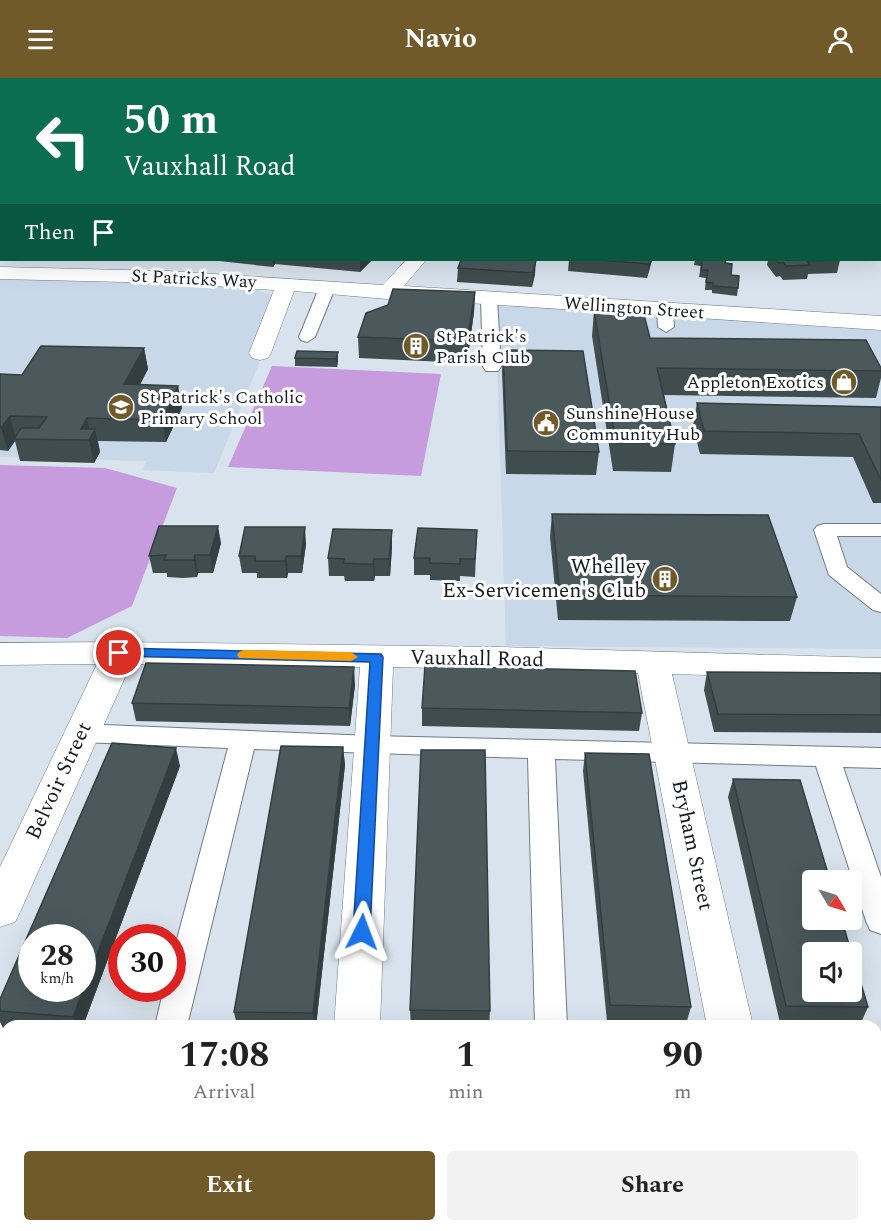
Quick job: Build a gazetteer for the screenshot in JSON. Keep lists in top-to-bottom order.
{
  "streets": {
    "street": [
      "St Patricks Way",
      "Wellington Street",
      "Vauxhall Road",
      "Belvoir Street",
      "Bryham Street"
    ]
  },
  "crossings": [
    ["St Patricks Way", "Wellington Street"],
    ["Vauxhall Road", "Belvoir Street"],
    ["Vauxhall Road", "Bryham Street"]
  ],
  "places": {
    "building": ["St Patrick's Parish Club", "Whelley Ex-Servicemen's Club"],
    "shop": ["Appleton Exotics"],
    "school or university": ["St Patrick's Catholic Primary School"],
    "public building": ["Sunshine House Community Hub"]
  },
  "north": "bottom right",
  "page": {
    "header": "Navio",
    "turn": ["50 m", "Vauxhall Road"],
    "then": "Then",
    "speed": "28 km/h",
    "limit": "30",
    "eta": [
      "17:08",
      "Arrival",
      "1",
      "min",
      "90",
      "m"
    ],
    "buttons": ["Exit", "Share"]
  }
}
